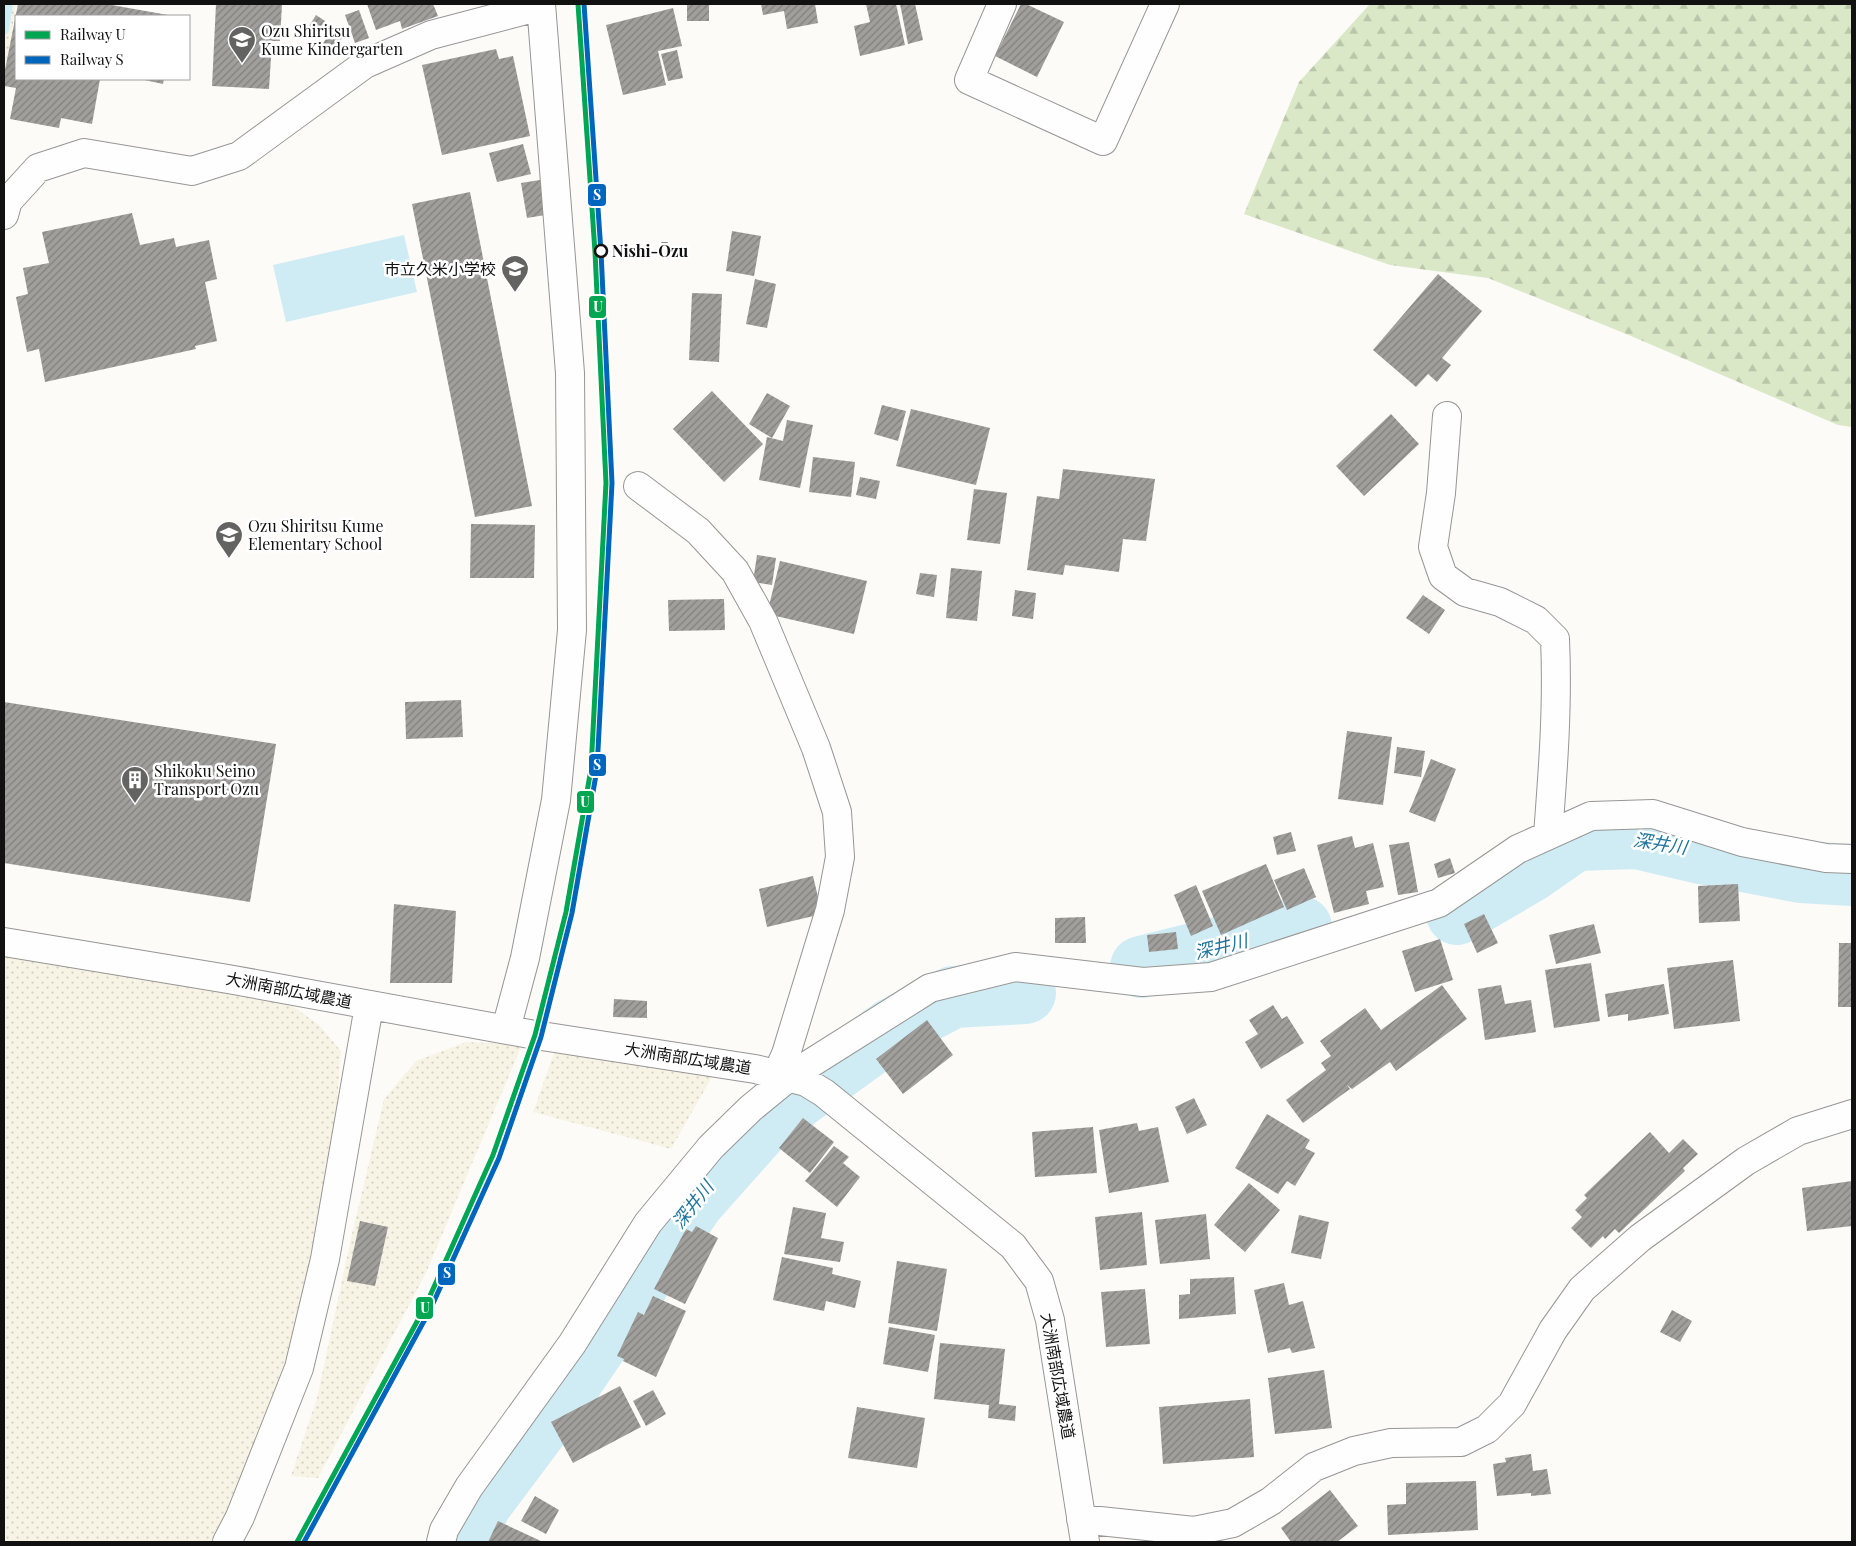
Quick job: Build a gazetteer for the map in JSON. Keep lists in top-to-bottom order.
{
  "streets": {
    "street": ["大洲南部広域農道"]
  },
  "water": ["深井川"],
  "places": {
    "school or university": ["Ozu Shiritsu Kume Kindergarten", "市立久米小学校", "Ozu Shiritsu Kume Elementary School"],
    "other": ["Nishi-Ōzu"],
    "building": ["Shikoku Seino Transport Ozu"]
  },
  "lines": ["rail line U", "rail line S"],
  "legend": ["Railway U", "Railway S"]
}
